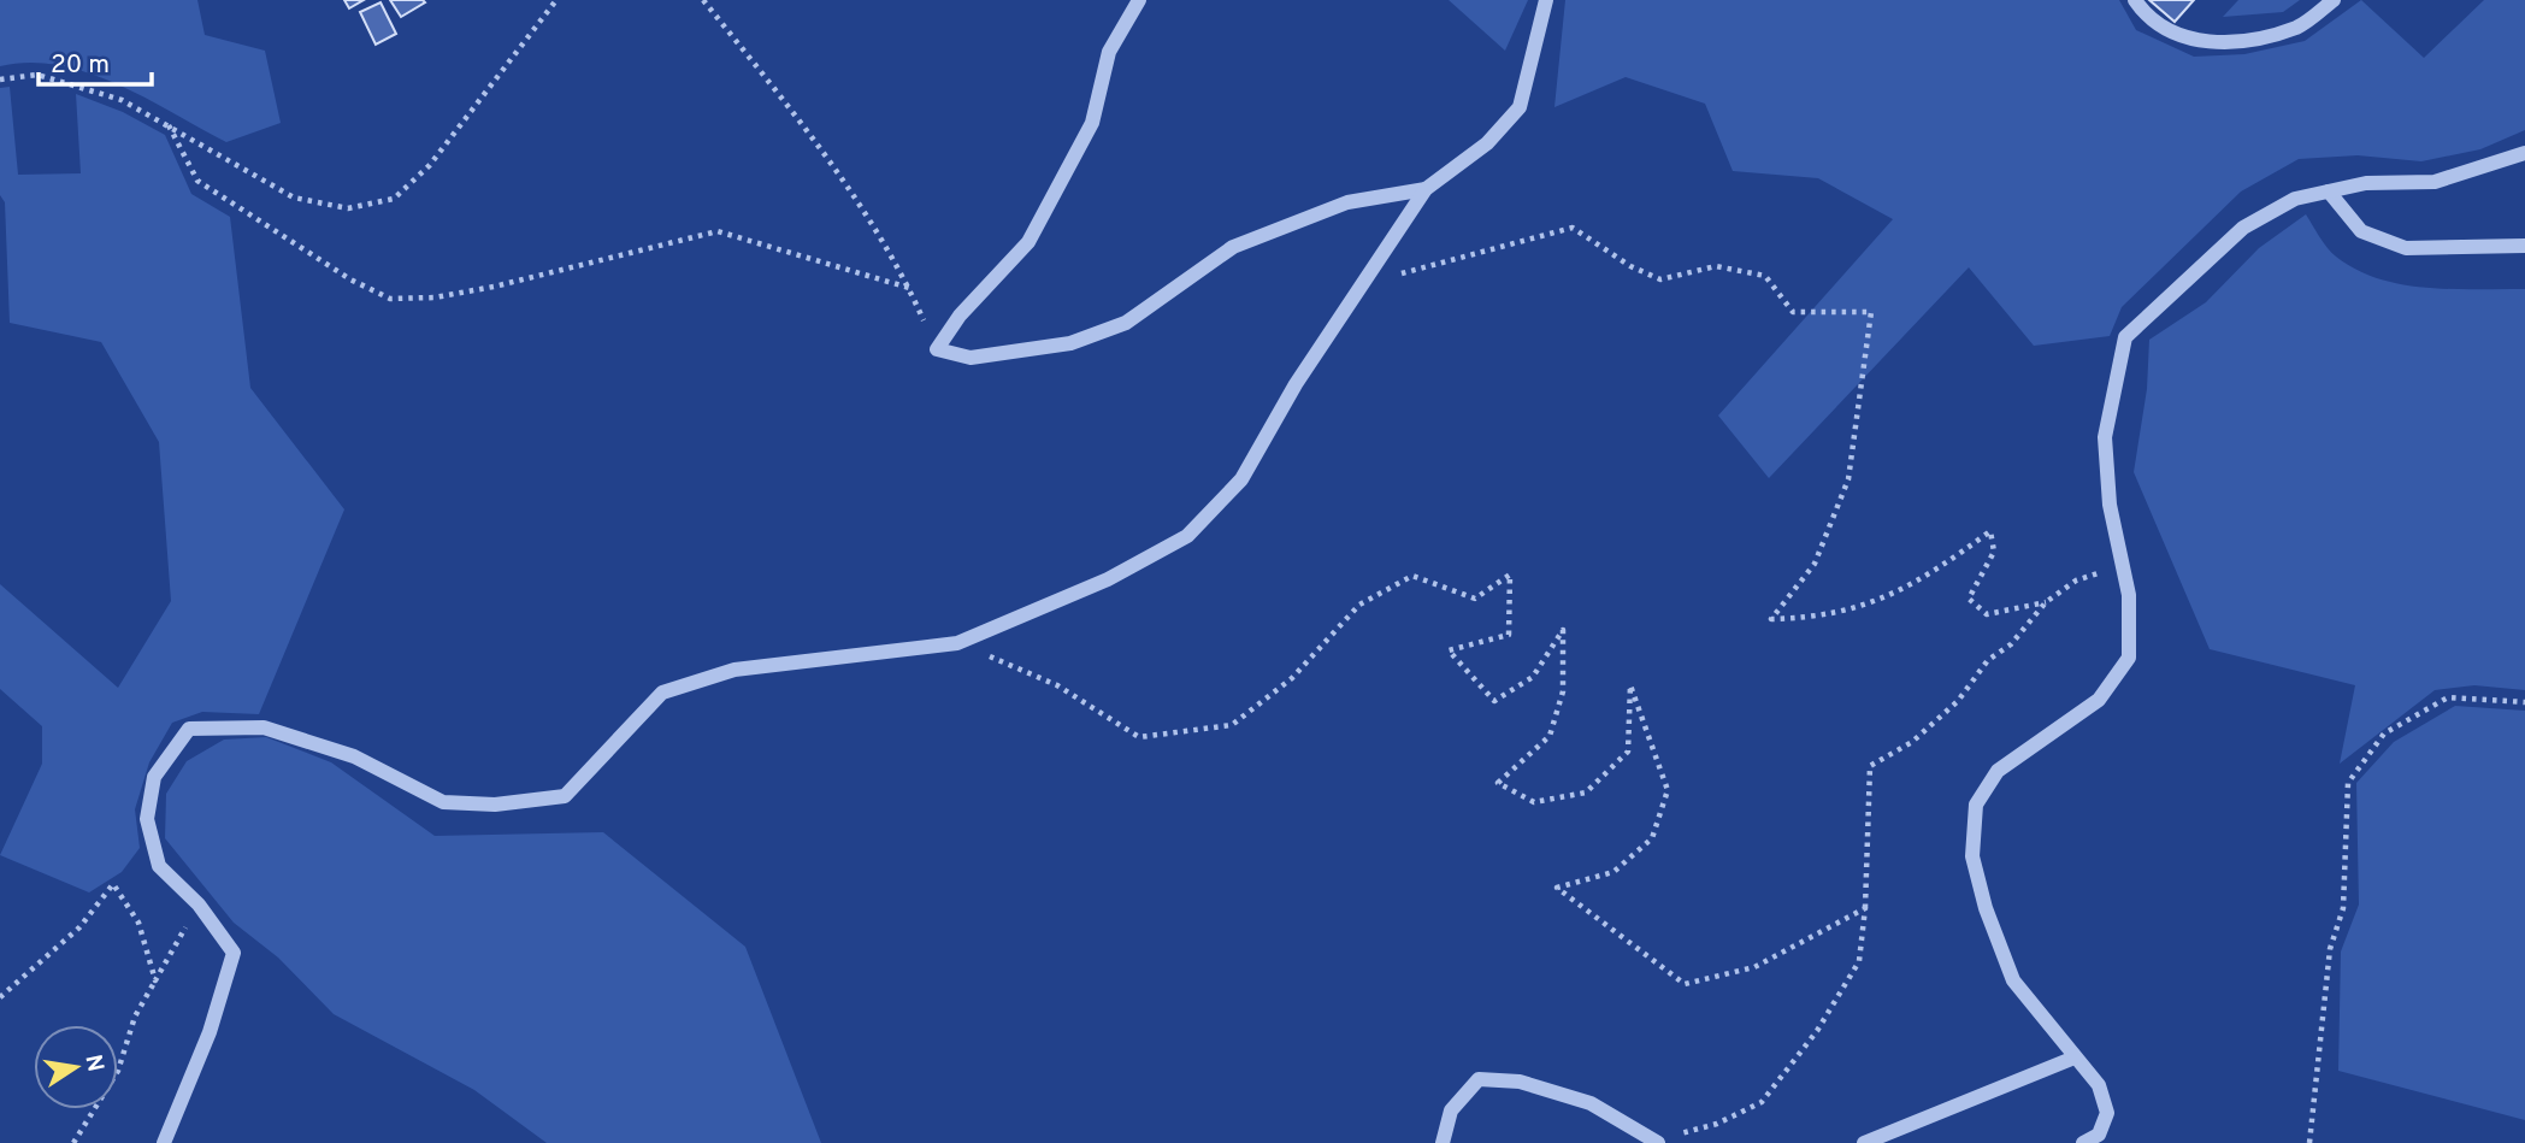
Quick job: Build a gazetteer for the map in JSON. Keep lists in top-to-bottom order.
{
  "scale_bar": "20 m",
  "north": "right"
}
